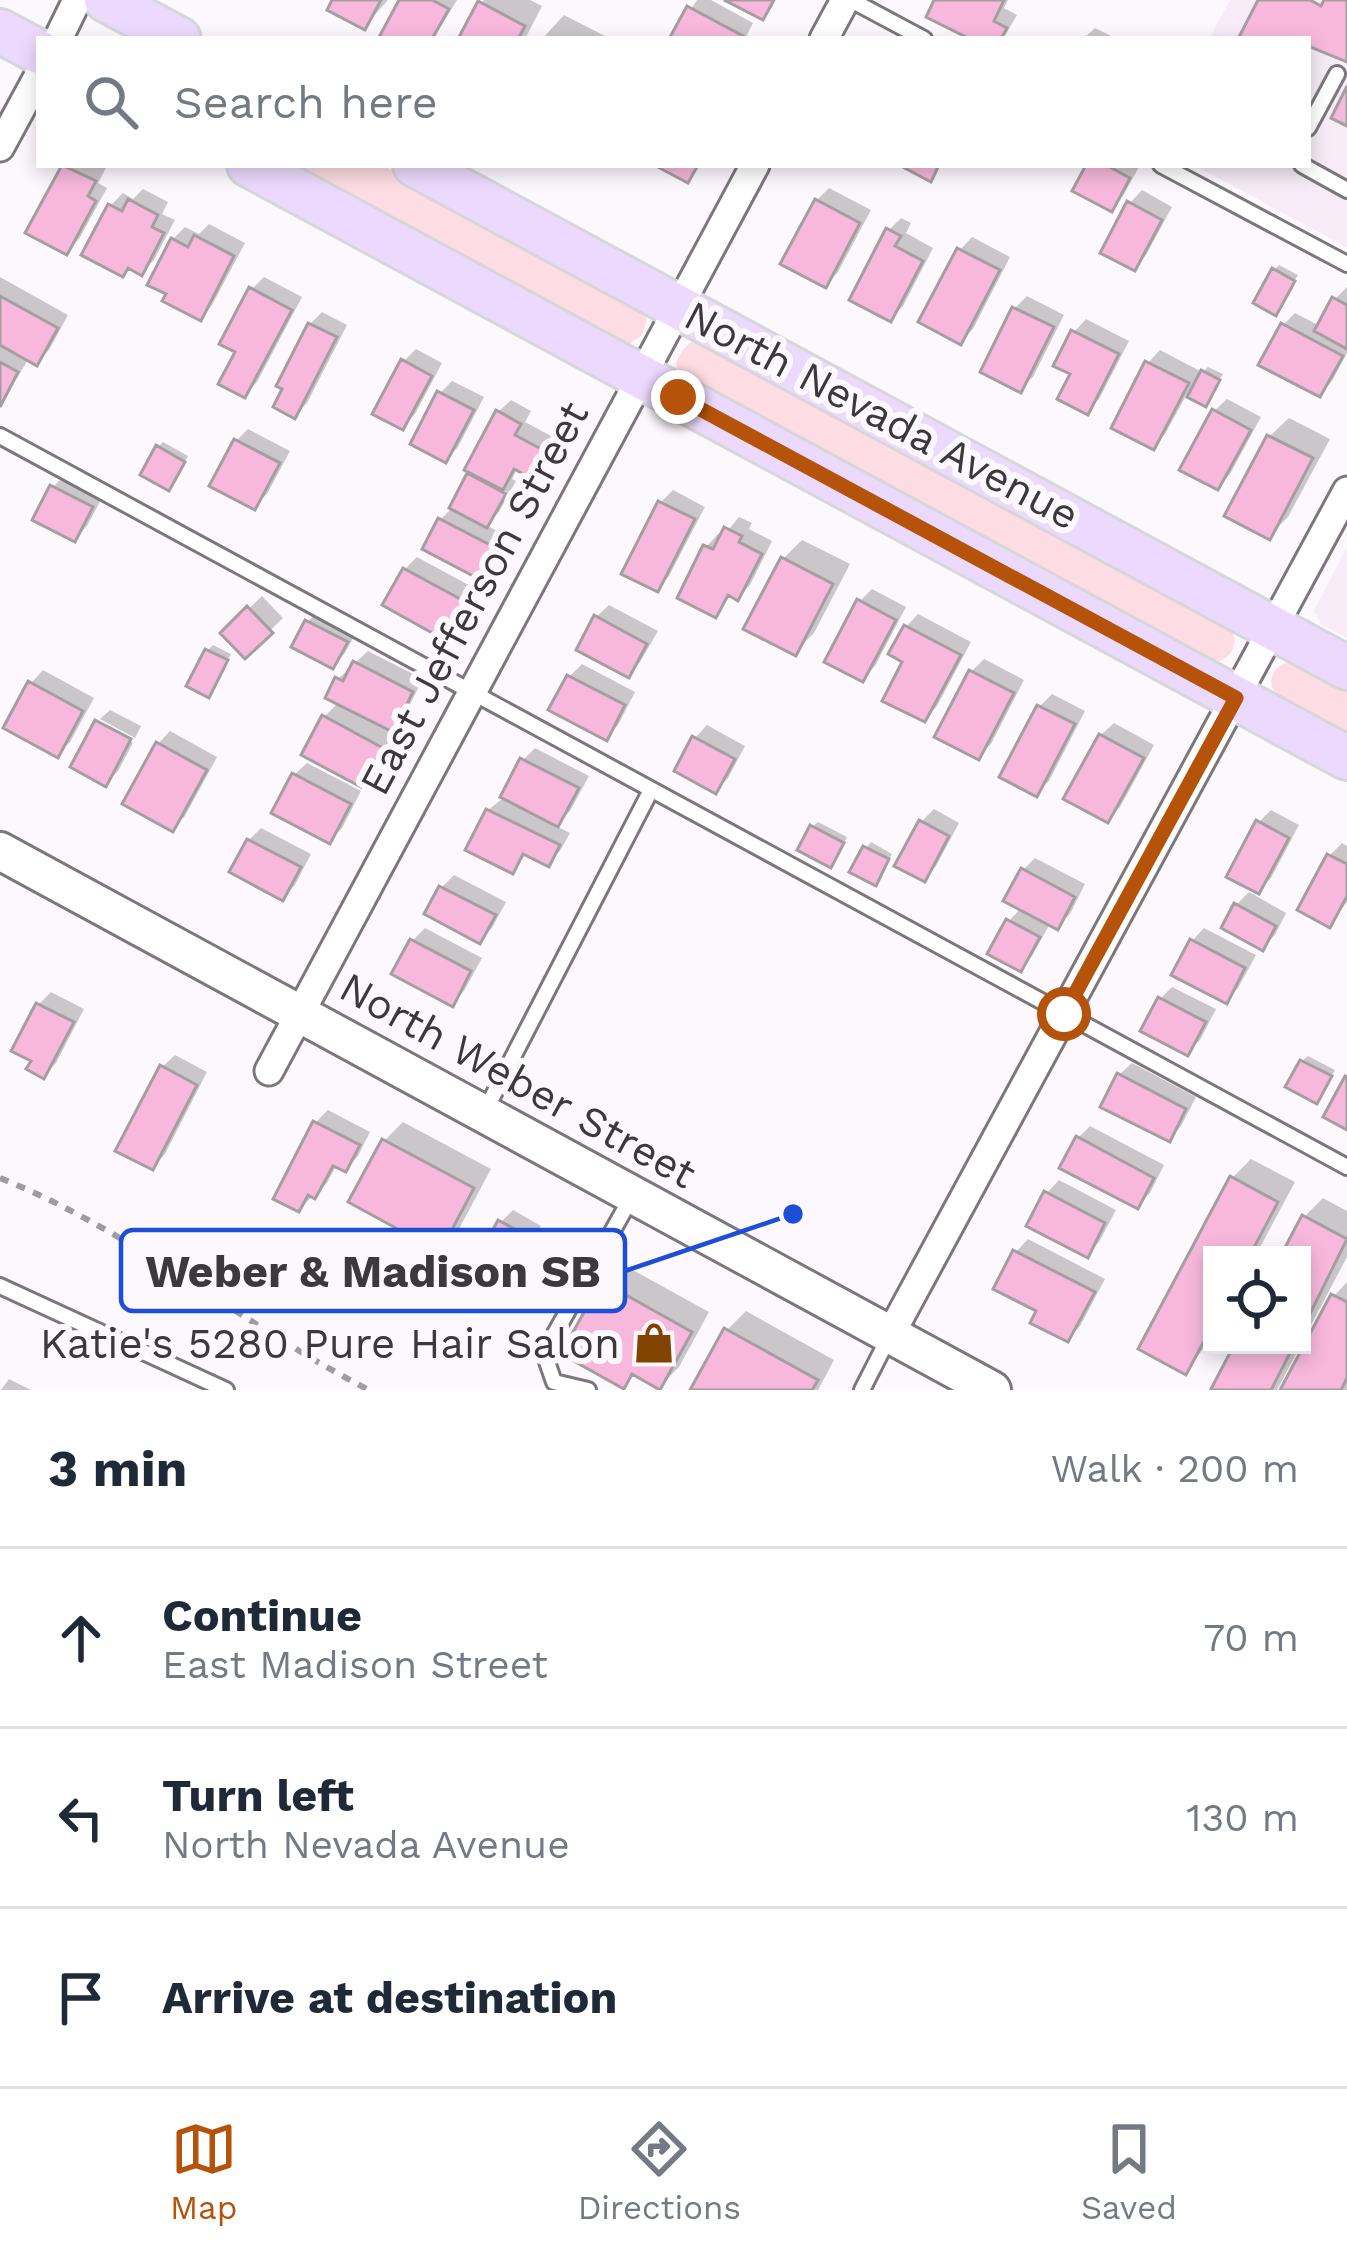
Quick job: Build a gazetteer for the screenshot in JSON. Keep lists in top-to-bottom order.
{
  "streets": {
    "main road": ["North Nevada Avenue"],
    "street": ["East Jefferson Street", "North Weber Street"]
  },
  "crossings": [
    ["North Nevada Avenue", "East Jefferson Street"],
    ["East Jefferson Street", "North Weber Street"]
  ],
  "places": {
    "other": ["Weber & Madison SB"],
    "shop": ["Katie's 5280 Pure Hair Salon"]
  },
  "page": {
    "search": "Search here",
    "heading": ["3 min", "Walk · 200 m"],
    "list": [
      ["Continue", "East Madison Street", "70 m"],
      ["Turn left", "North Nevada Avenue", "130 m"],
      "Arrive at destination"
    ],
    "nav": ["Map", "Directions", "Saved"]
  }
}
